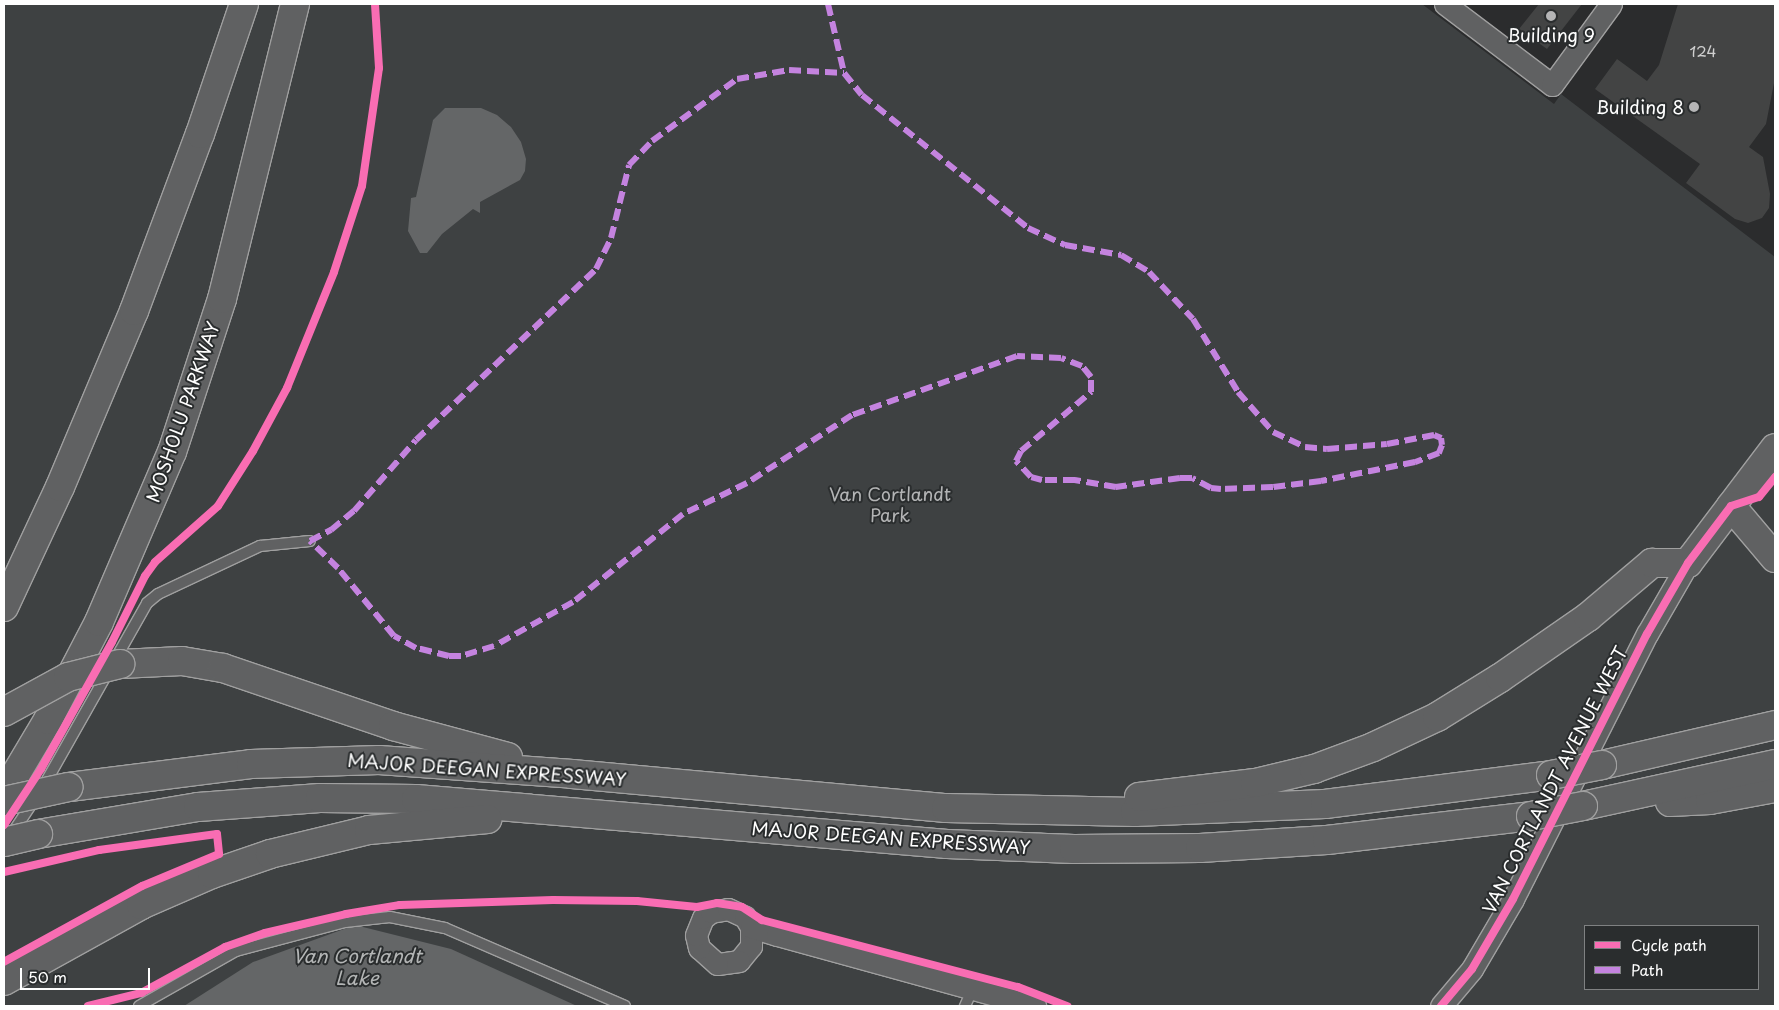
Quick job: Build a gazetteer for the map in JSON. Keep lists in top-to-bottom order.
{
  "streets": {
    "main road": ["MOSHOLU PARKWAY", "MAJOR DEEGAN EXPRESSWAY"],
    "street": ["VAN CORTLANDT AVENUE WEST"]
  },
  "water": ["Van Cortlandt Lake"],
  "parks": ["Van Cortlandt Park"],
  "places": ["Building 9", "Building 8"],
  "house_numbers": ["124"],
  "legend": ["Cycle path", "Path"],
  "scale_bar": "50 m"
}
